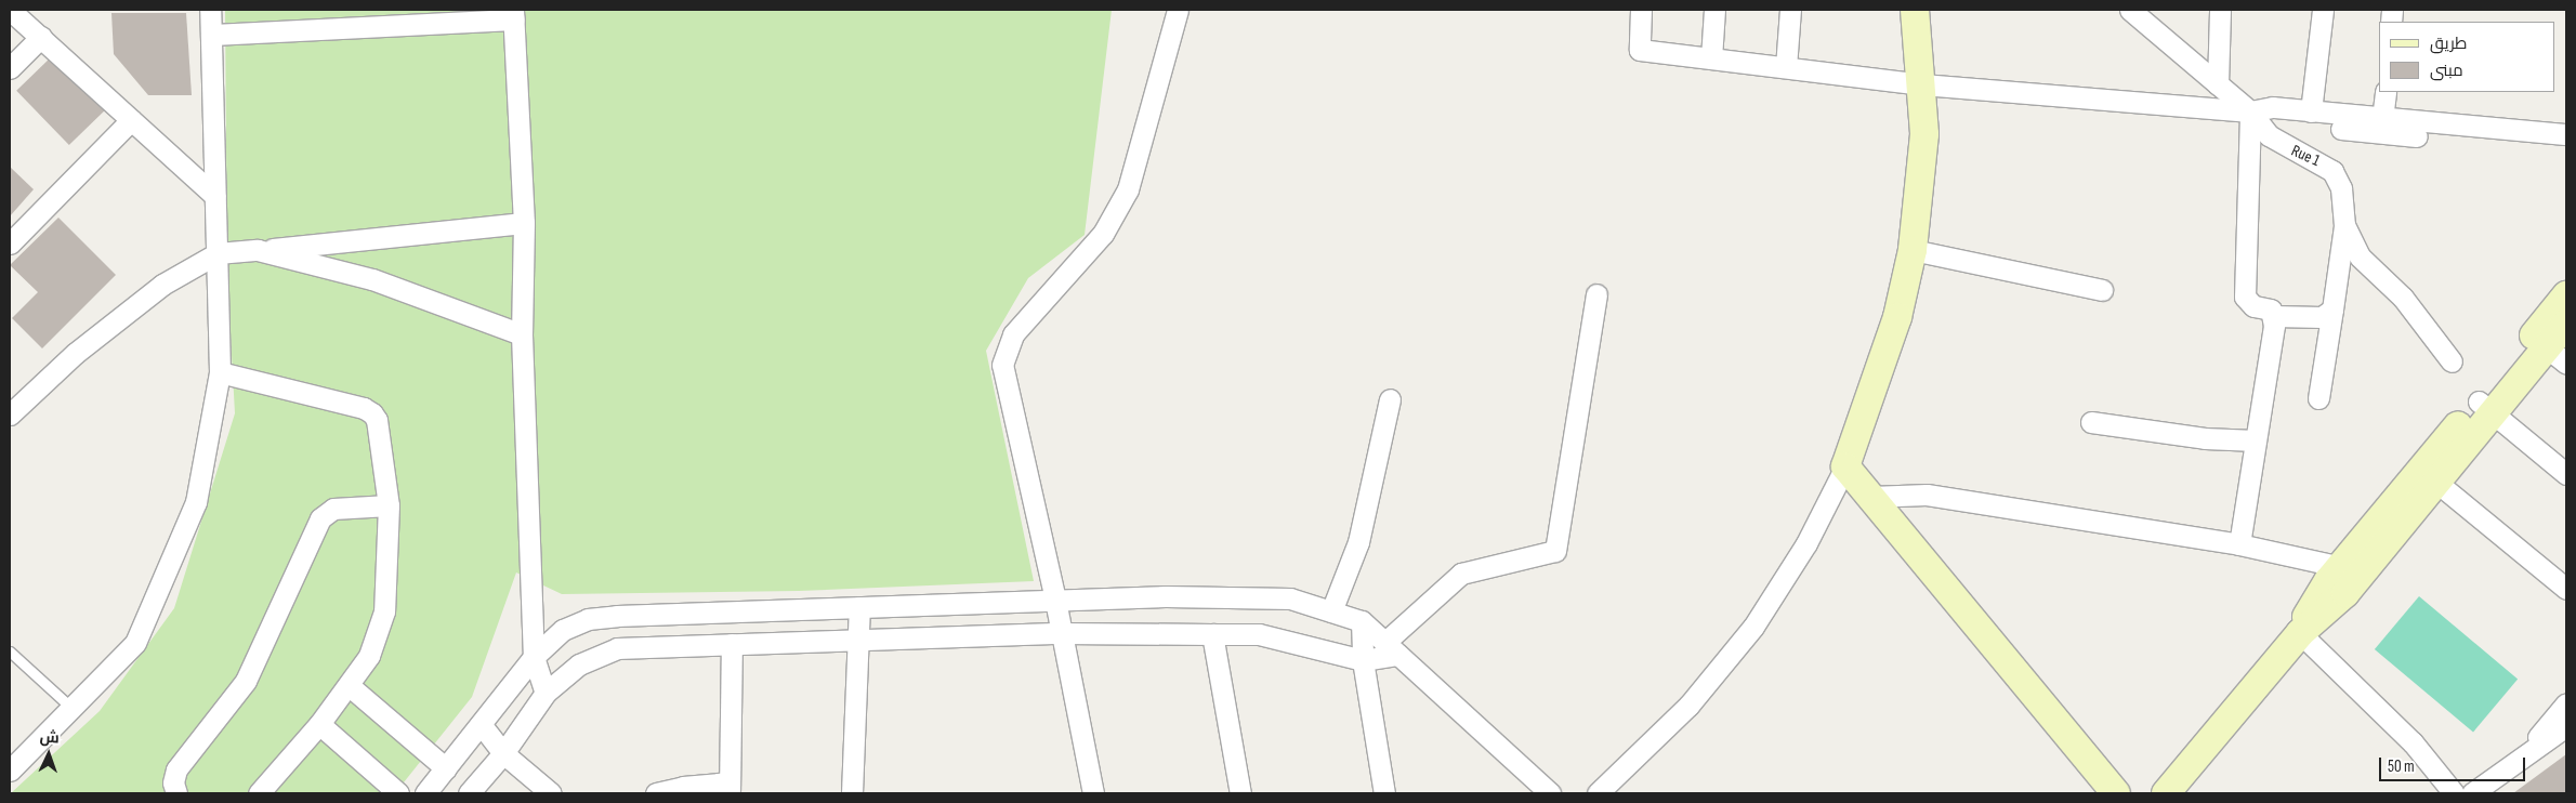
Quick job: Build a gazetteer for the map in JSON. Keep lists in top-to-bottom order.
{
  "streets": {
    "street": ["Rue 1"]
  },
  "legend": ["طريق", "مبنى"],
  "scale_bar": "50 m",
  "north": "top"
}
